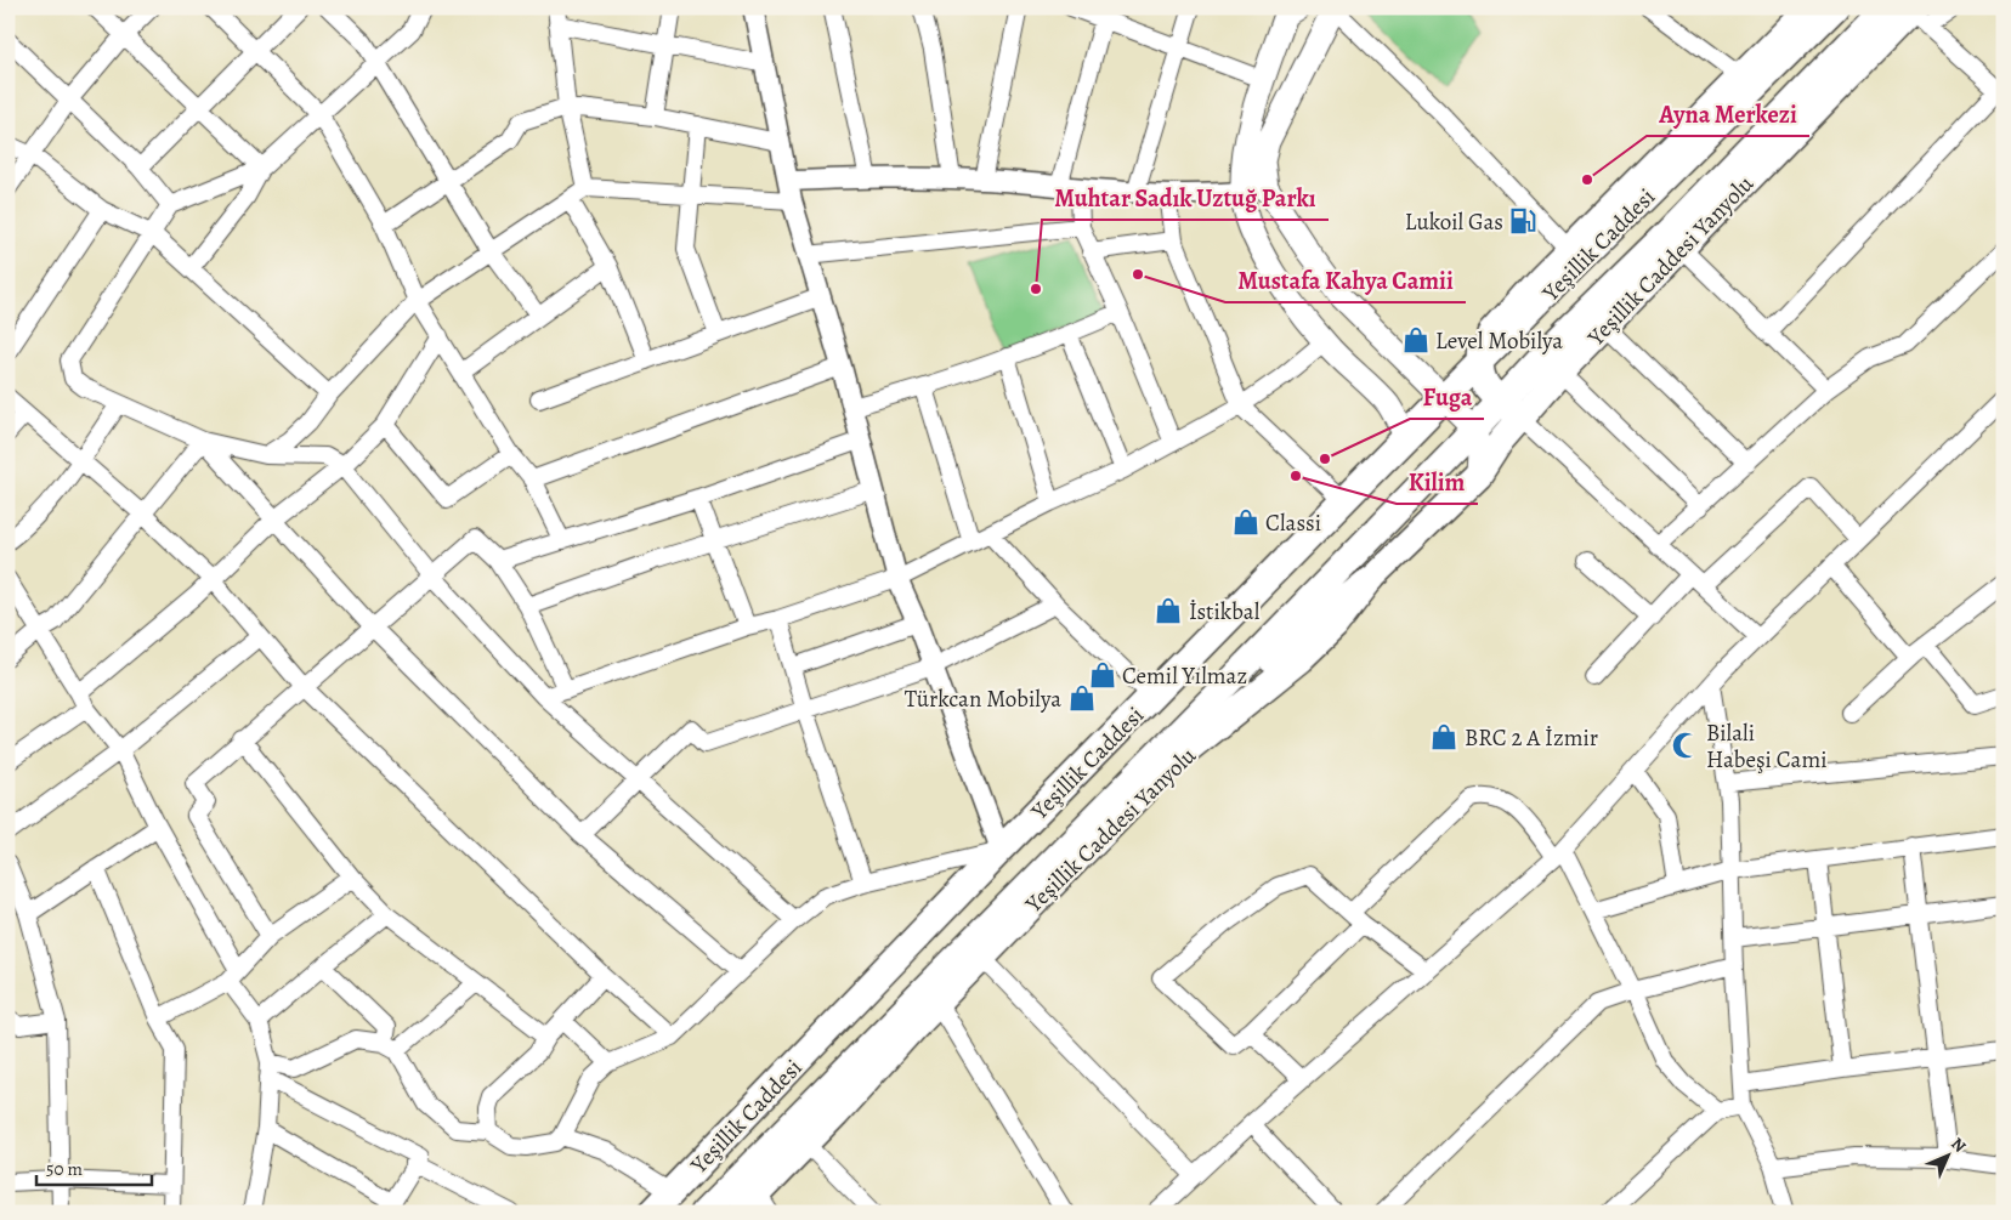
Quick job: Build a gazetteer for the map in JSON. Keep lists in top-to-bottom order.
{
  "streets": {
    "highway": ["Yeşillik Caddesi"],
    "main road": ["Yeşillik Caddesi Yanyolu"]
  },
  "crossings": [
    ["Yeşillik Caddesi", "Yeşillik Caddesi Yanyolu"]
  ],
  "places": {
    "other": [
      "Ayna Merkezi",
      "Mustafa Kahya Camii",
      "Muhtar Sadık Uztuğ Parkı",
      "Fuga",
      "Kilim"
    ],
    "fuel station": ["Lukoil Gas"],
    "shop": [
      "Level Mobilya",
      "Classi",
      "İstikbal",
      "Cemil Yılmaz",
      "Türkcan Mobilya",
      "BRC 2 A İzmir"
    ],
    "mosque": ["Bilali Habeşi Cami"]
  },
  "scale_bar": "50 m",
  "north": "top right"
}
